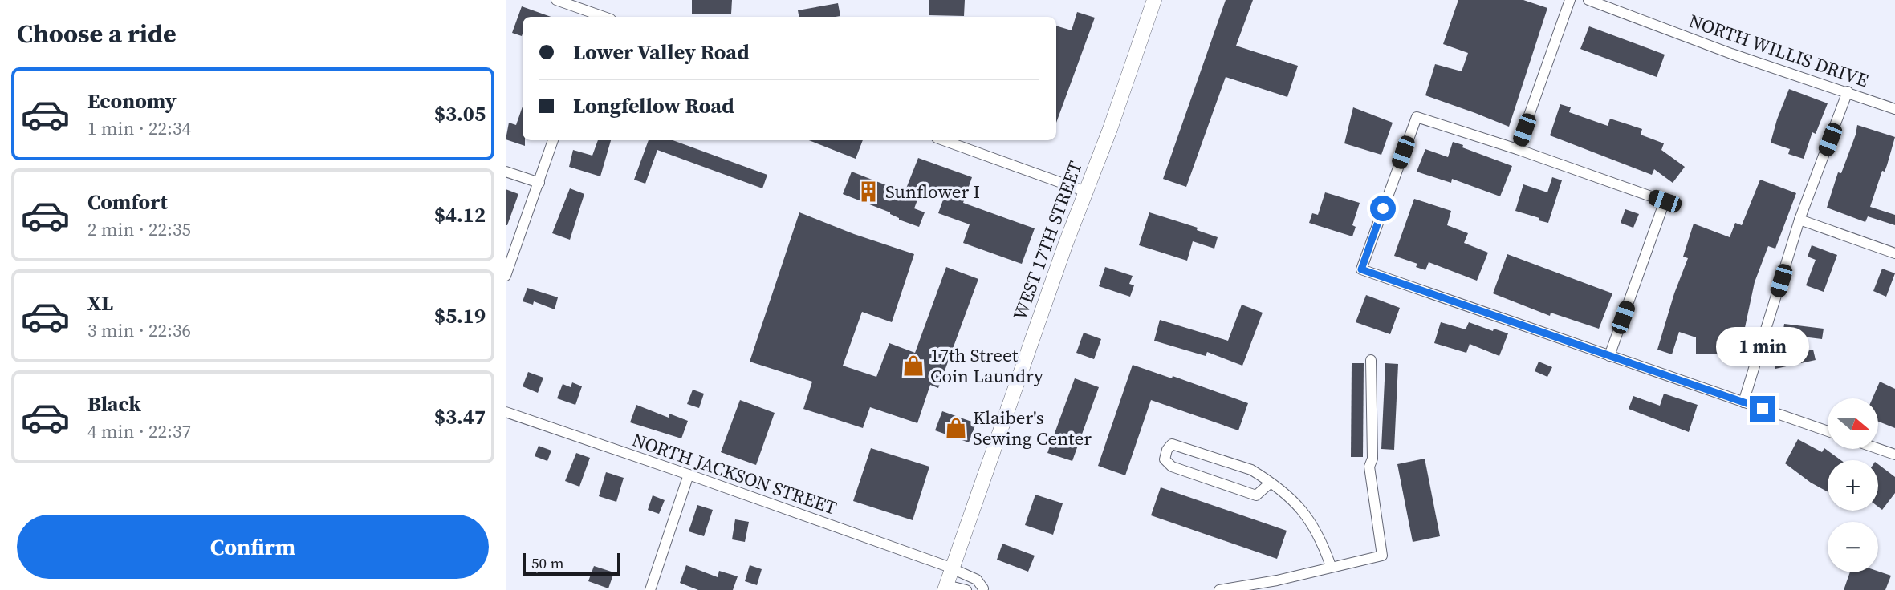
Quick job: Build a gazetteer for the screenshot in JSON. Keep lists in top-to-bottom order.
{
  "streets": {
    "main road": ["WEST 17TH STREET"],
    "street": ["NORTH WILLIS DRIVE", "NORTH JACKSON STREET"]
  },
  "crossings": [
    ["WEST 17TH STREET", "NORTH JACKSON STREET"]
  ],
  "places": {
    "building": ["Sunflower I"],
    "shop": ["17th Street Coin Laundry", "Klaiber's Sewing Center"]
  },
  "scale_bar": "50 m",
  "north": "right",
  "page": {
    "heading": "Choose a ride",
    "banner": ["Lower Valley Road", "Longfellow Road"],
    "list": [
      {
        "name": "Economy",
        "note": "1 min · 22:34",
        "value": "$3.05"
      },
      {
        "name": "Comfort",
        "note": "2 min · 22:35",
        "value": "$4.12"
      },
      {
        "name": "XL",
        "note": "3 min · 22:36",
        "value": "$5.19"
      },
      {
        "name": "Black",
        "note": "4 min · 22:37",
        "value": "$3.47"
      }
    ],
    "bubble": "1 min",
    "map_buttons": ["+", "−"],
    "buttons": "Confirm",
    "scale": "50 m"
  }
}
